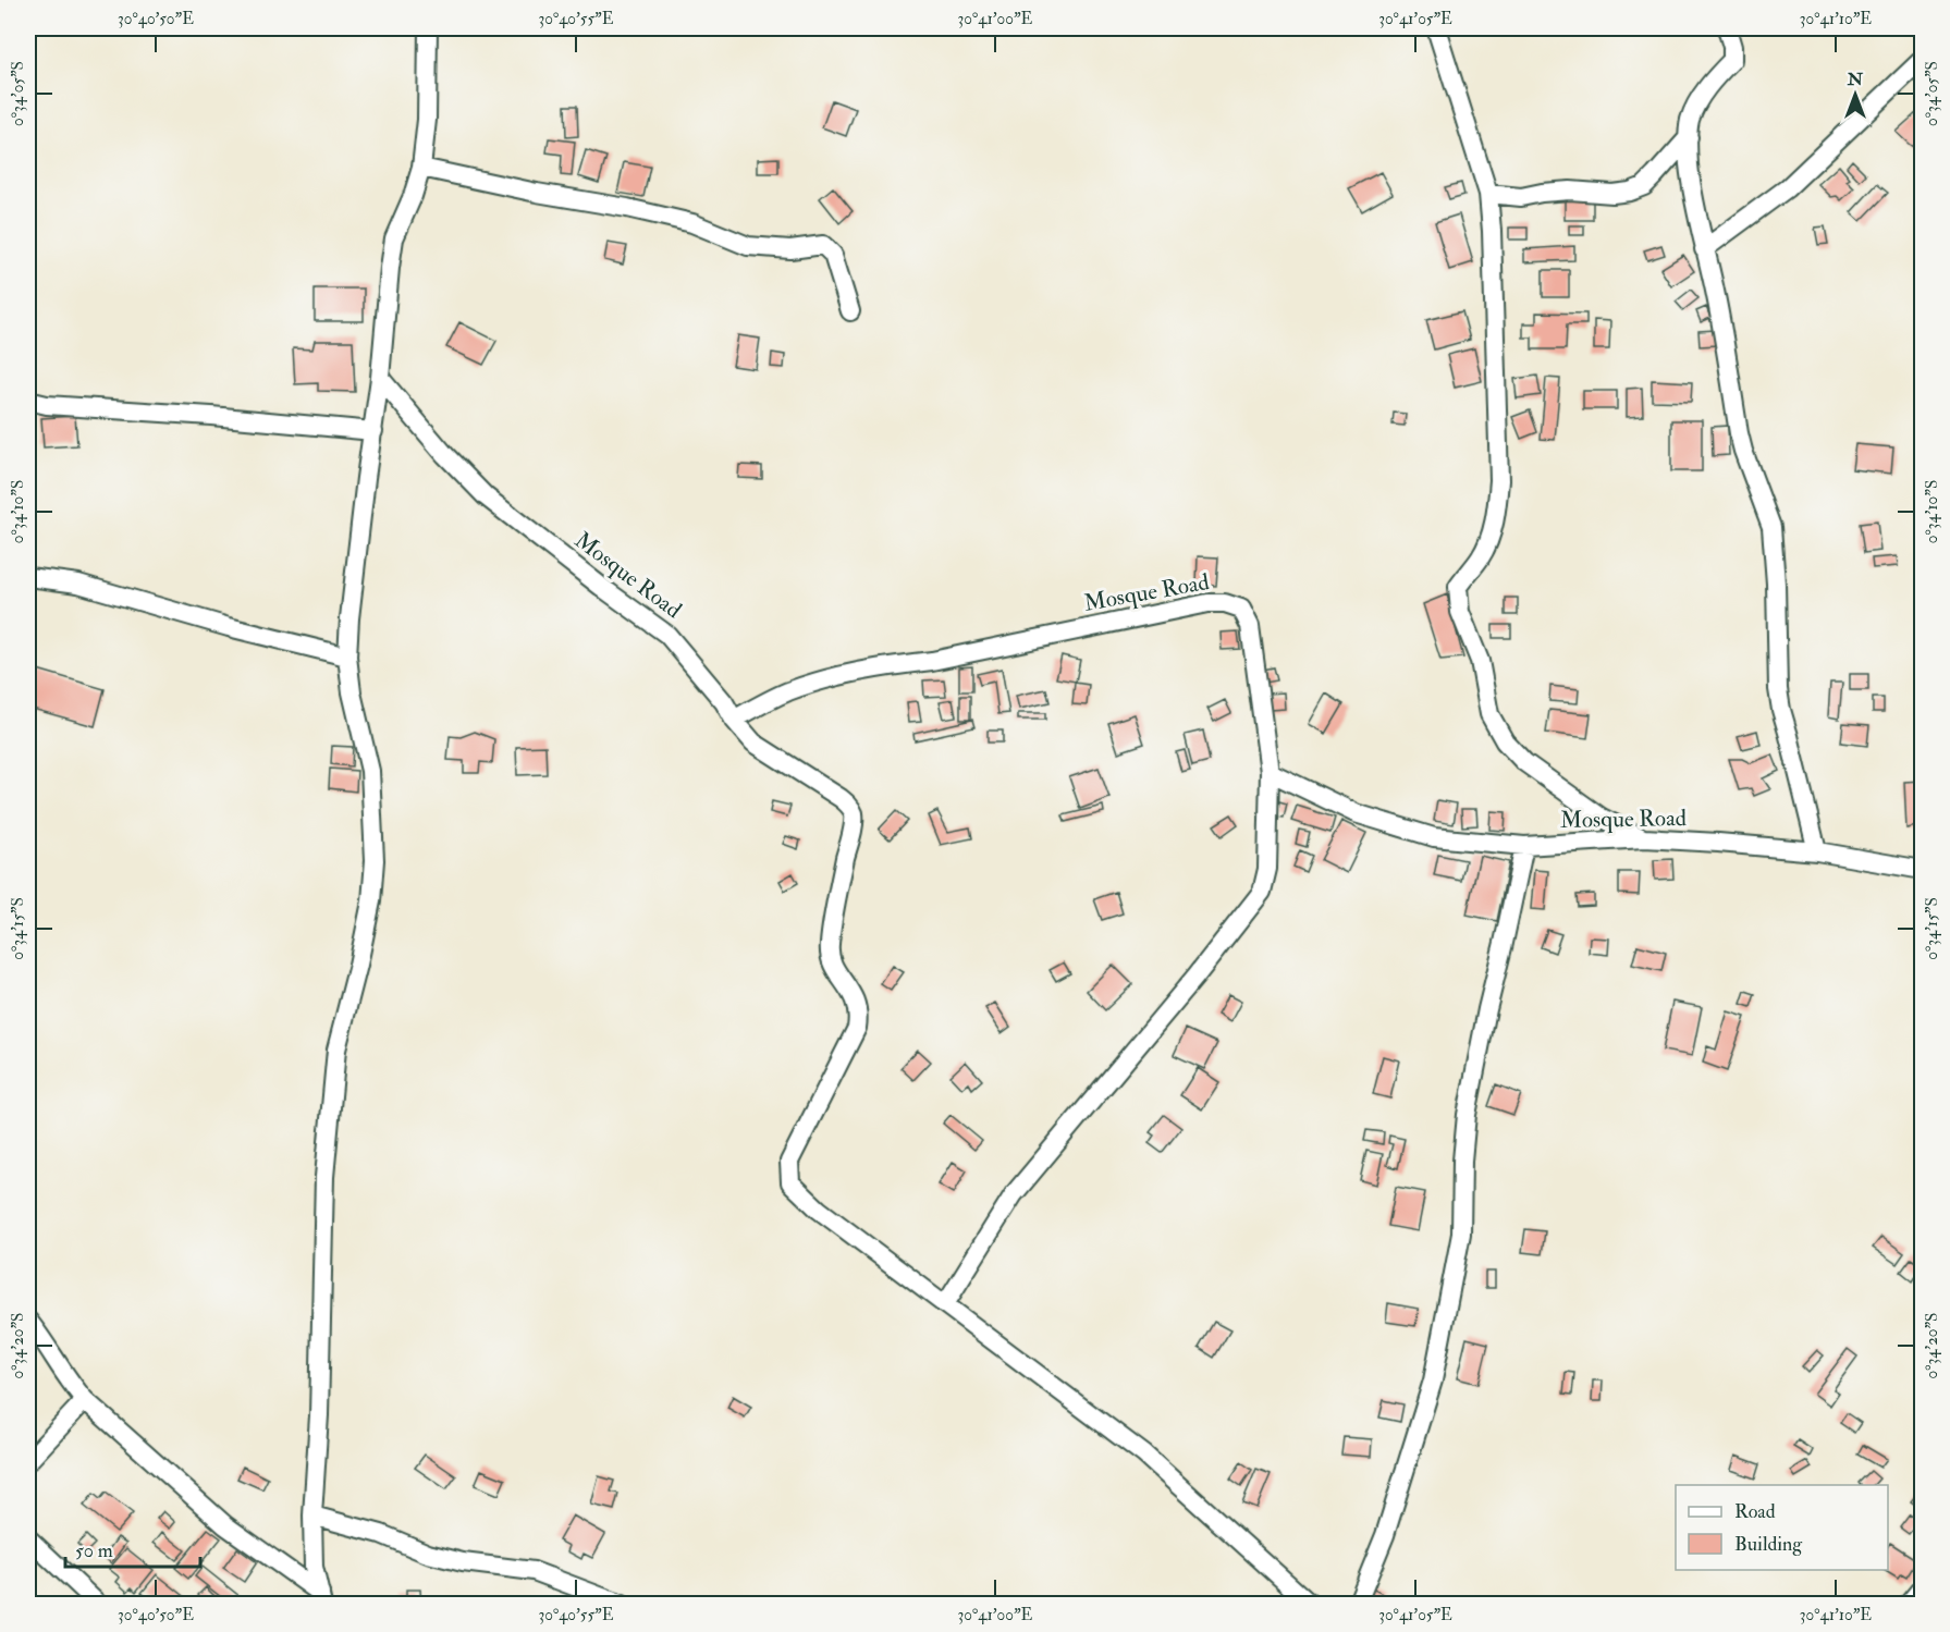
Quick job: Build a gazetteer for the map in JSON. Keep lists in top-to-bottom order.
{
  "streets": {
    "street": ["Mosque Road"]
  },
  "legend": ["Road", "Building"],
  "scale_bar": "50 m",
  "north": "top",
  "coordinates": [
    "30°40'50\"E",
    "30°40'55\"E",
    "30°41'00\"E",
    "30°41'05\"E",
    "30°41'10\"E",
    "0°34'05\"S",
    "0°34'10\"S",
    "0°34'15\"S",
    "0°34'20\"S"
  ]
}
